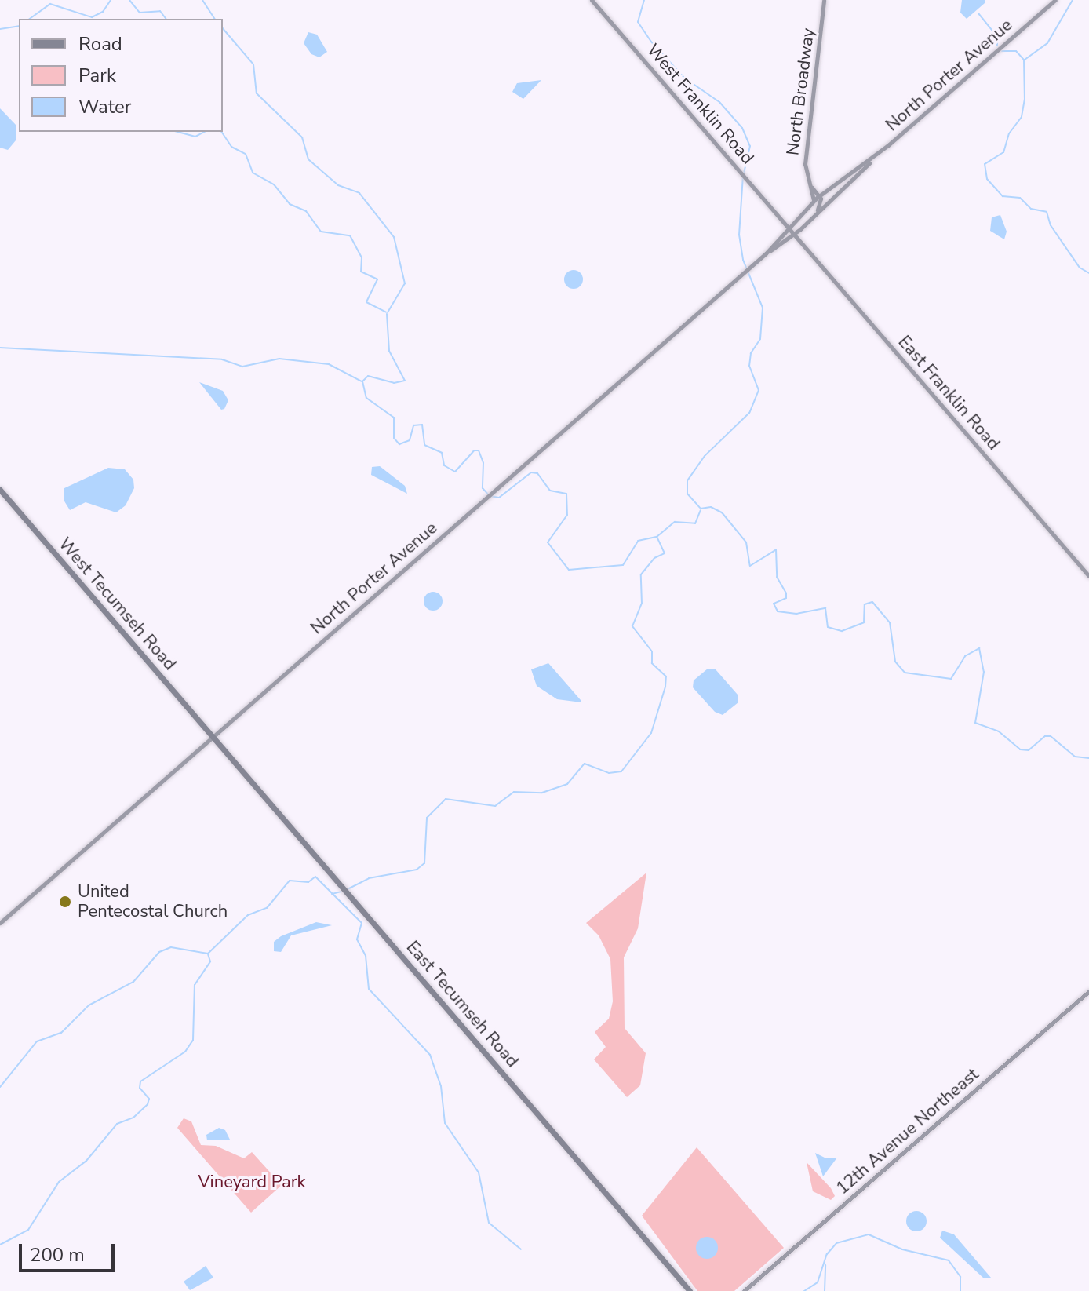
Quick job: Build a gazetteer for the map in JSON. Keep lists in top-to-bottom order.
{
  "streets": {
    "main road": ["West Tecumseh Road", "East Tecumseh Road"],
    "street": [
      "North Porter Avenue",
      "North Broadway",
      "West Franklin Road",
      "East Franklin Road",
      "12th Avenue Northeast"
    ]
  },
  "crossings": [
    ["North Porter Avenue", "North Broadway"],
    ["North Porter Avenue", "West Franklin Road"],
    ["North Porter Avenue", "East Franklin Road"],
    ["North Porter Avenue", "West Tecumseh Road"],
    ["North Porter Avenue", "East Tecumseh Road"],
    ["West Franklin Road", "East Franklin Road"],
    ["West Tecumseh Road", "East Tecumseh Road"]
  ],
  "parks": ["Vineyard Park"],
  "places": ["United Pentecostal Church"],
  "legend": ["Road", "Park", "Water"],
  "scale_bar": "200 m"
}
